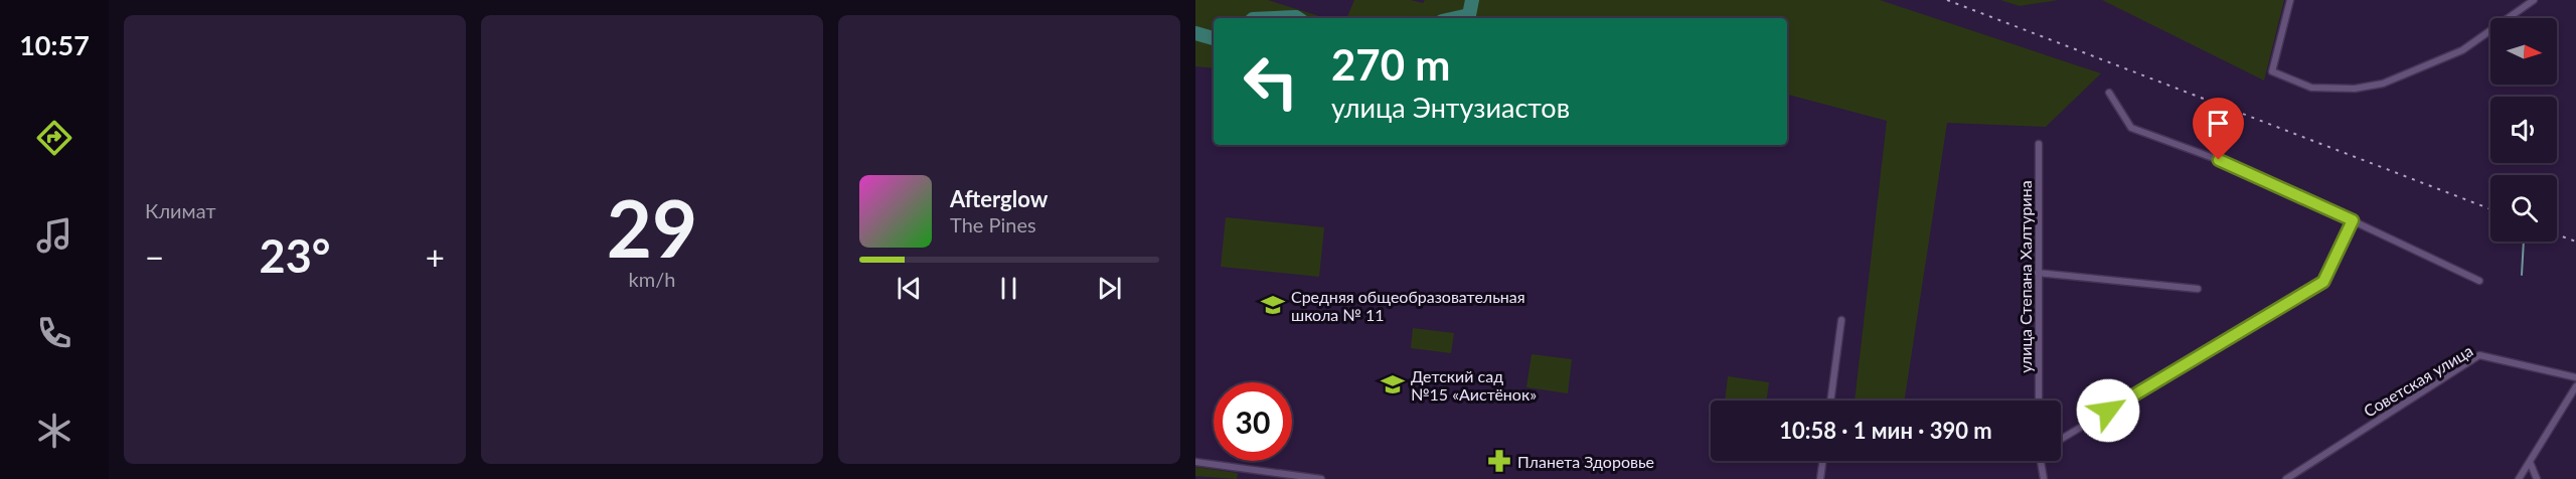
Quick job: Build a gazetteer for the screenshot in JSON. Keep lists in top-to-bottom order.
{
  "streets": {
    "street": ["улица Степана Халтурина", "Советская улица"]
  },
  "places": {
    "school or university": ["Средняя общеобразовательная школа № 11", "Детский сад №15 «Аистёнок»"],
    "pharmacy": ["Планета Здоровье"]
  },
  "north": "right",
  "page": {
    "tabs": "10:57",
    "tile": [
      "Климат",
      ["29", "km/h"]
    ],
    "turn": ["270 m", "улица Энтузиастов"],
    "song": ["Afterglow", "The Pines"],
    "heat": ["−", "23°", "+"],
    "limit": "30",
    "trip": "10:58 · 1 мин · 390 m"
  }
}
